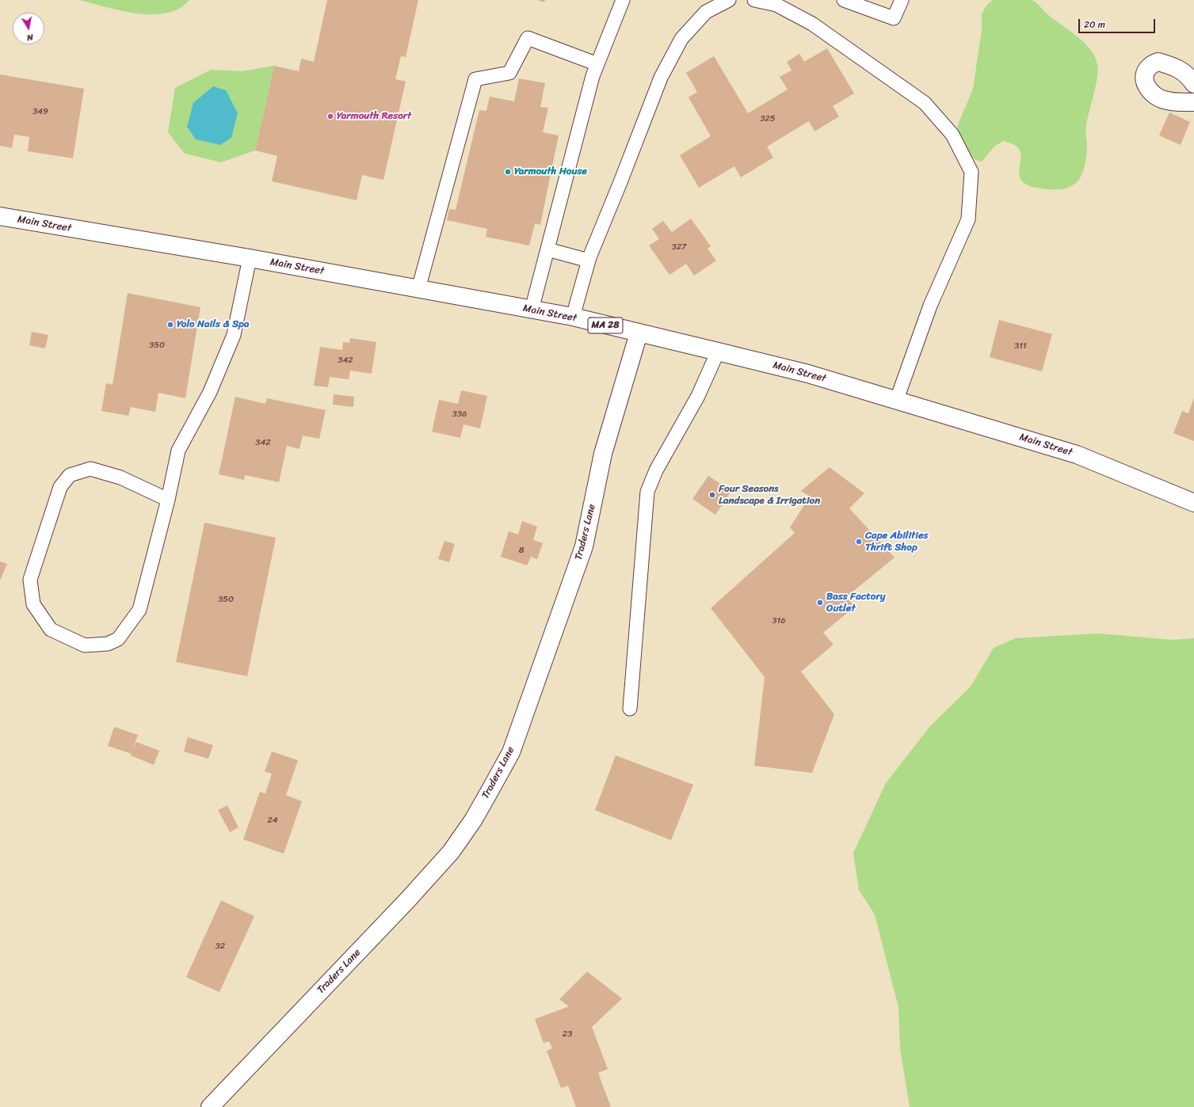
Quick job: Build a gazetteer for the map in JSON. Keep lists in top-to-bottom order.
{
  "streets": {
    "main road": ["Main Street", "MA 28", "Traders Lane"]
  },
  "crossings": [
    ["Main Street", "Traders Lane"]
  ],
  "places": [
    "Yarmouth Resort",
    "Yarmouth House",
    "Yolo Nails & Spa",
    "Four Seasons Landscape & Irrigation",
    "Cape Abilities Thrift Shop",
    "Bass Factory Outlet"
  ],
  "house_numbers": [
    "349",
    "325",
    "327",
    "350",
    "311",
    "342",
    "336",
    "342",
    "8",
    "350",
    "316",
    "24",
    "32",
    "23"
  ],
  "scale_bar": "20 m",
  "north": "bottom"
}
